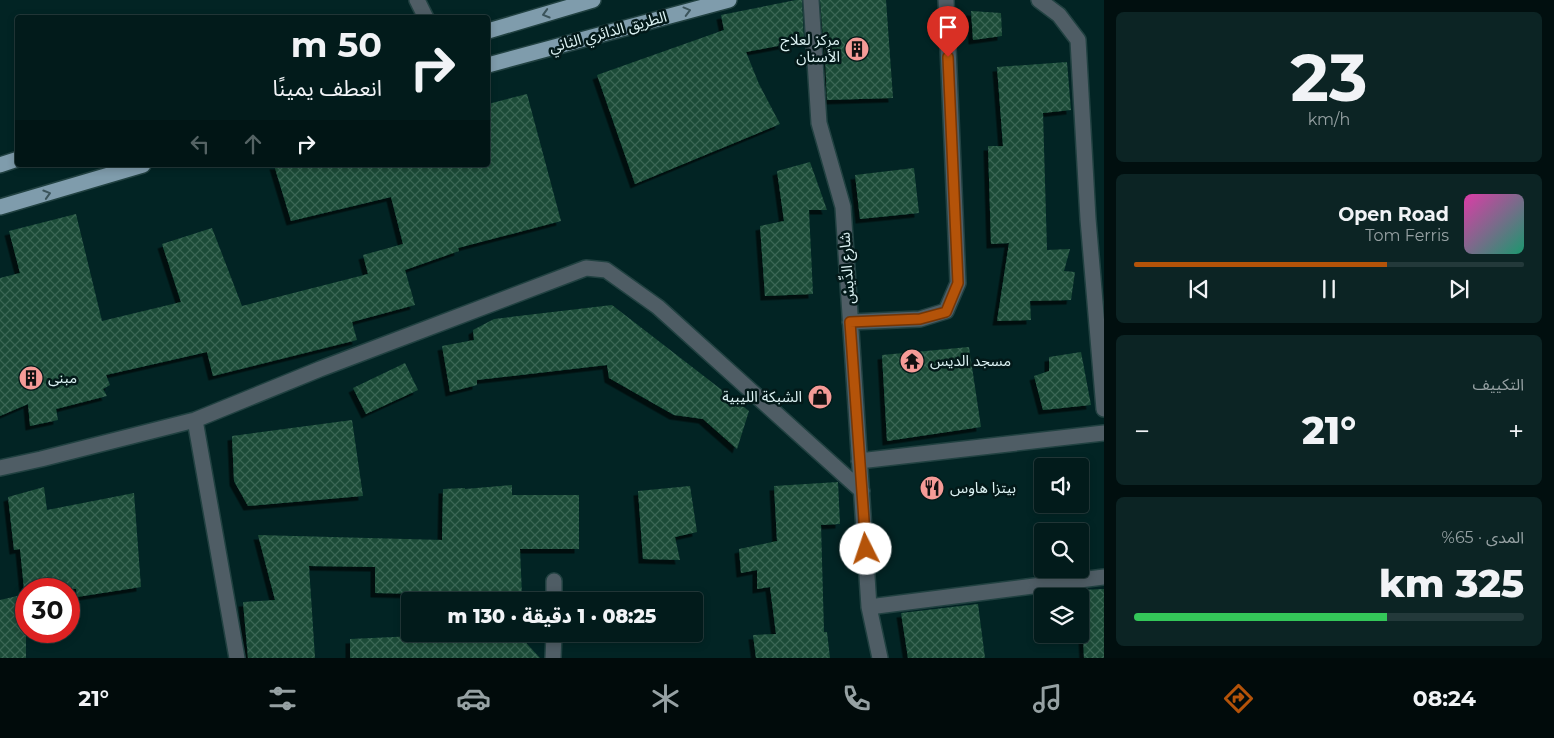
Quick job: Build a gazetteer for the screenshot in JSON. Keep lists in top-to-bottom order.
{
  "streets": {
    "main road": ["الطريق الدائري الثاني"],
    "street": ["شارع الدِّيسْ"]
  },
  "places": {
    "building": ["مركز لعلاج الأسنان", "مبنى"],
    "temple": ["مسجد الديس"],
    "shop": ["الشبكة الليبية"],
    "restaurant": ["بيتزا هاوس"]
  },
  "page": {
    "tile": [
      ["23", "km/h"],
      "التكييف",
      ["المدى · 65%", "325 km"]
    ],
    "turn": ["50 m", "انعطف يمينًا"],
    "song": ["Open Road", "Tom Ferris"],
    "heat": ["−", "21°", "+"],
    "limit": "30",
    "trip": "08:25 · 1 دقيقة · 130 m",
    "tabs": ["08:24", "21°"]
  }
}
